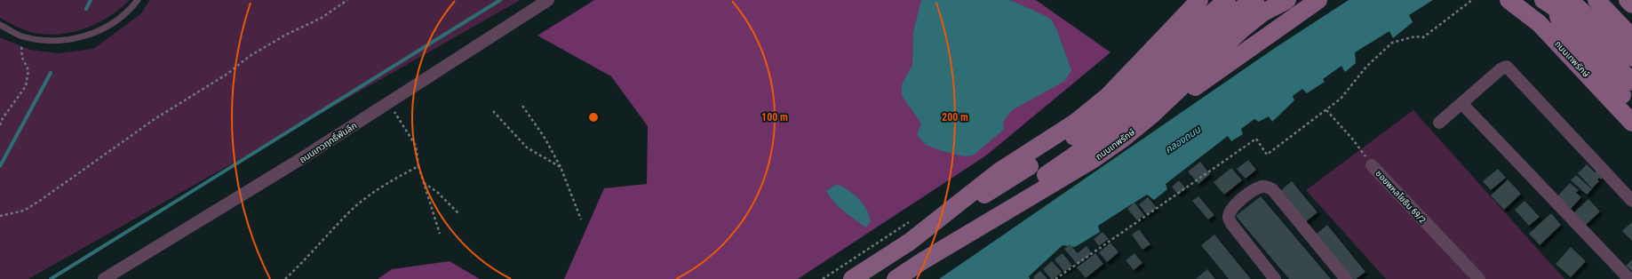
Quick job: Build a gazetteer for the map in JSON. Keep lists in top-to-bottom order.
{
  "streets": {
    "main road": ["ถนนเทพรักษ์"],
    "street": ["ถนนเทวฤทธิ์พันลึก", "ซอยพหลโยธิน 69/2"]
  },
  "water": ["คลองถนน"],
  "rings": ["100 m", "200 m"]
}
